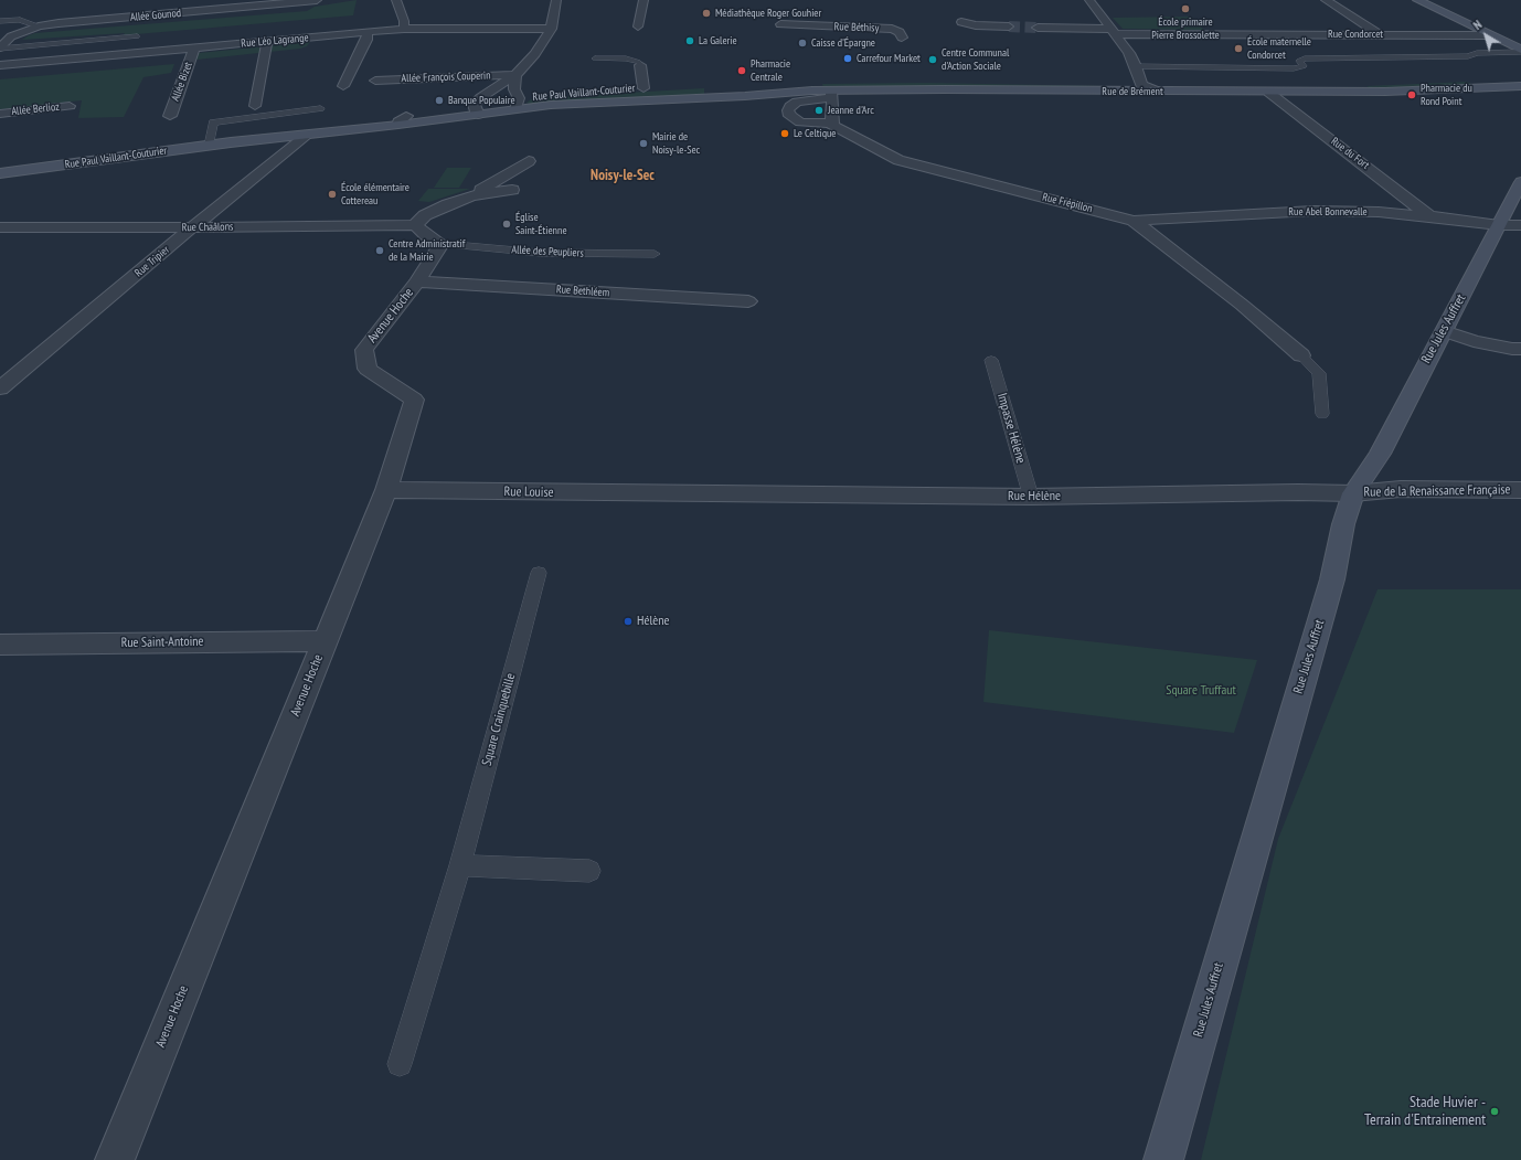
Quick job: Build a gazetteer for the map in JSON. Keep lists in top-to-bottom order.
{
  "streets": {
    "main road": ["Rue de Brément", "Rue Paul Vaillant-Couturier", "Rue Jules Auffret"],
    "street": [
      "Allée Gounod",
      "Rue Béthisy",
      "Rue Condorcet",
      "Rue Léo Lagrange",
      "Allée François Couperin",
      "Allée Bizet",
      "Allée Berlioz",
      "Rue du Fort",
      "Rue Frépillon",
      "Rue Abel Bonnevalle",
      "Rue Chaâlons",
      "Rue Tripier",
      "Rue Bethléem",
      "Avenue Hoche",
      "Rue de la Renaissance Française",
      "Rue Louise",
      "Rue Hélène",
      "Rue Saint-Antoine"
    ],
    "lane": ["Allée des Peupliers", "Impasse Hélène", "Square Crainquebille"]
  },
  "crossings": [
    ["Rue Léo Lagrange", "Allée Bizet"],
    ["Rue de Brément", "Rue Paul Vaillant-Couturier"],
    ["Rue de Brément", "Rue du Fort"],
    ["Rue Paul Vaillant-Couturier", "Rue Tripier"],
    ["Rue du Fort", "Rue Abel Bonnevalle"],
    ["Rue Frépillon", "Rue Abel Bonnevalle"],
    ["Rue Abel Bonnevalle", "Rue Jules Auffret"],
    ["Rue Chaâlons", "Rue Tripier"],
    ["Allée des Peupliers", "Avenue Hoche"],
    ["Rue Bethléem", "Avenue Hoche"],
    ["Avenue Hoche", "Rue Louise"],
    ["Avenue Hoche", "Rue Saint-Antoine"],
    ["Rue Jules Auffret", "Rue de la Renaissance Française"],
    ["Rue Jules Auffret", "Rue Hélène"],
    ["Impasse Hélène", "Rue Hélène"],
    ["Rue de la Renaissance Française", "Rue Hélène"],
    ["Rue Louise", "Rue Hélène"]
  ],
  "districts": ["Noisy-le-Sec"],
  "parks": ["Square Truffaut"],
  "places": [
    "École primaire Pierre Brossolette",
    "Médiathèque Roger Gouhier",
    "La Galerie",
    "Caisse d'Épargne",
    "École maternelle Condorcet",
    "Carrefour Market",
    "Centre Communal d'Action Sociale",
    "Pharmacie Centrale",
    "Pharmacie du Rond Point",
    "Banque Populaire",
    "Jeanne d'Arc",
    "Le Celtique",
    "Mairie de Noisy-le-Sec",
    "École élémentaire Cottereau",
    "Église Saint-Étienne",
    "Centre Administratif de la Mairie",
    "Hélène",
    "Stade Huvier - Terrain d'Entrainement"
  ],
  "north": "top left"
}
